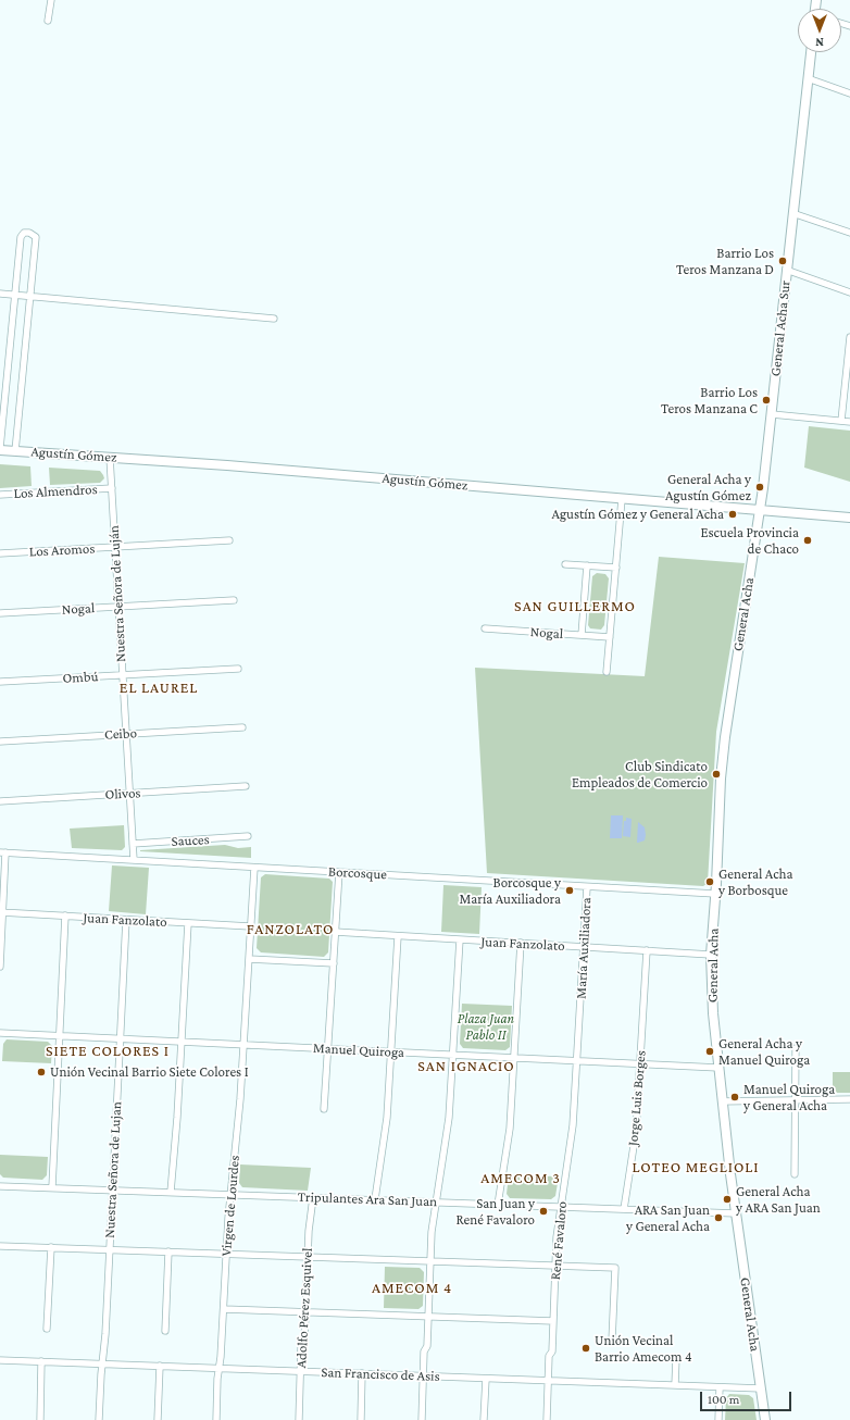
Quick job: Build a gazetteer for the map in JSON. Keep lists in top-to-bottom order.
{
  "streets": {
    "main road": ["General Acha Sur", "Agustín Gómez", "General Acha"],
    "street": [
      "Los Almendros",
      "Los Aromos",
      "Nuestra Señora de Luján",
      "Nogal",
      "Ombú",
      "Ceibo",
      "Olivos",
      "Sauces",
      "Borcosque",
      "Juan Fanzolato",
      "María Auxiliadora",
      "Manuel Quiroga",
      "Jorge Luis Borges",
      "Nuestra Señora de Lujan",
      "Tripulantes Ara San Juan",
      "Virgen de Lourdes",
      "René Favaloro",
      "Adolfo Pérez Esquivel",
      "San Francisco de Asis"
    ]
  },
  "crossings": [
    ["General Acha Sur", "Agustín Gómez"],
    ["General Acha Sur", "General Acha"],
    ["Agustín Gómez", "Nuestra Señora de Luján"],
    ["Agustín Gómez", "General Acha"],
    ["Los Almendros", "Nuestra Señora de Luján"],
    ["Los Aromos", "Nuestra Señora de Luján"],
    ["Nuestra Señora de Luján", "Nogal"],
    ["Nuestra Señora de Luján", "Ombú"],
    ["Nuestra Señora de Luján", "Ceibo"],
    ["Nuestra Señora de Luján", "Olivos"],
    ["Nuestra Señora de Luján", "Sauces"],
    ["Nuestra Señora de Luján", "Borcosque"],
    ["General Acha", "Borcosque"],
    ["General Acha", "Juan Fanzolato"],
    ["General Acha", "Manuel Quiroga"],
    ["General Acha", "Tripulantes Ara San Juan"],
    ["General Acha", "San Francisco de Asis"],
    ["Borcosque", "María Auxiliadora"],
    ["Borcosque", "Virgen de Lourdes"],
    ["Juan Fanzolato", "María Auxiliadora"],
    ["Juan Fanzolato", "Jorge Luis Borges"],
    ["Juan Fanzolato", "Nuestra Señora de Lujan"],
    ["Juan Fanzolato", "Virgen de Lourdes"],
    ["María Auxiliadora", "René Favaloro"],
    ["Manuel Quiroga", "Jorge Luis Borges"],
    ["Manuel Quiroga", "Nuestra Señora de Lujan"],
    ["Manuel Quiroga", "Virgen de Lourdes"],
    ["Manuel Quiroga", "René Favaloro"],
    ["Jorge Luis Borges", "Tripulantes Ara San Juan"],
    ["Nuestra Señora de Lujan", "Tripulantes Ara San Juan"],
    ["Nuestra Señora de Lujan", "San Francisco de Asis"],
    ["Tripulantes Ara San Juan", "Virgen de Lourdes"],
    ["Tripulantes Ara San Juan", "René Favaloro"],
    ["Tripulantes Ara San Juan", "Adolfo Pérez Esquivel"],
    ["Virgen de Lourdes", "San Francisco de Asis"],
    ["René Favaloro", "San Francisco de Asis"],
    ["Adolfo Pérez Esquivel", "San Francisco de Asis"]
  ],
  "districts": [
    "SAN GUILLERMO",
    "EL LAUREL",
    "FANZOLATO",
    "SIETE COLORES I",
    "SAN IGNACIO",
    "LOTEO MEGLIOLI",
    "AMECOM 3",
    "AMECOM 4"
  ],
  "parks": ["Plaza Juan Pablo II"],
  "places": [
    "Barrio Los Teros Manzana D",
    "Barrio Los Teros Manzana C",
    "General Acha y Agustín Gómez",
    "Agustín Gómez y General Acha",
    "Escuela Provincia de Chaco",
    "Club Sindicato Empleados de Comercio",
    "General Acha y Borbosque",
    "Borcosque y María Auxiliadora",
    "General Acha y Manuel Quiroga",
    "Unión Vecinal Barrio Siete Colores I",
    "Manuel Quiroga y General Acha",
    "General Acha y ARA San Juan",
    "San Juan y René Favaloro",
    "ARA San Juan y General Acha",
    "Unión Vecinal Barrio Amecom 4"
  ],
  "scale_bar": "100 m",
  "north": "bottom"
}
